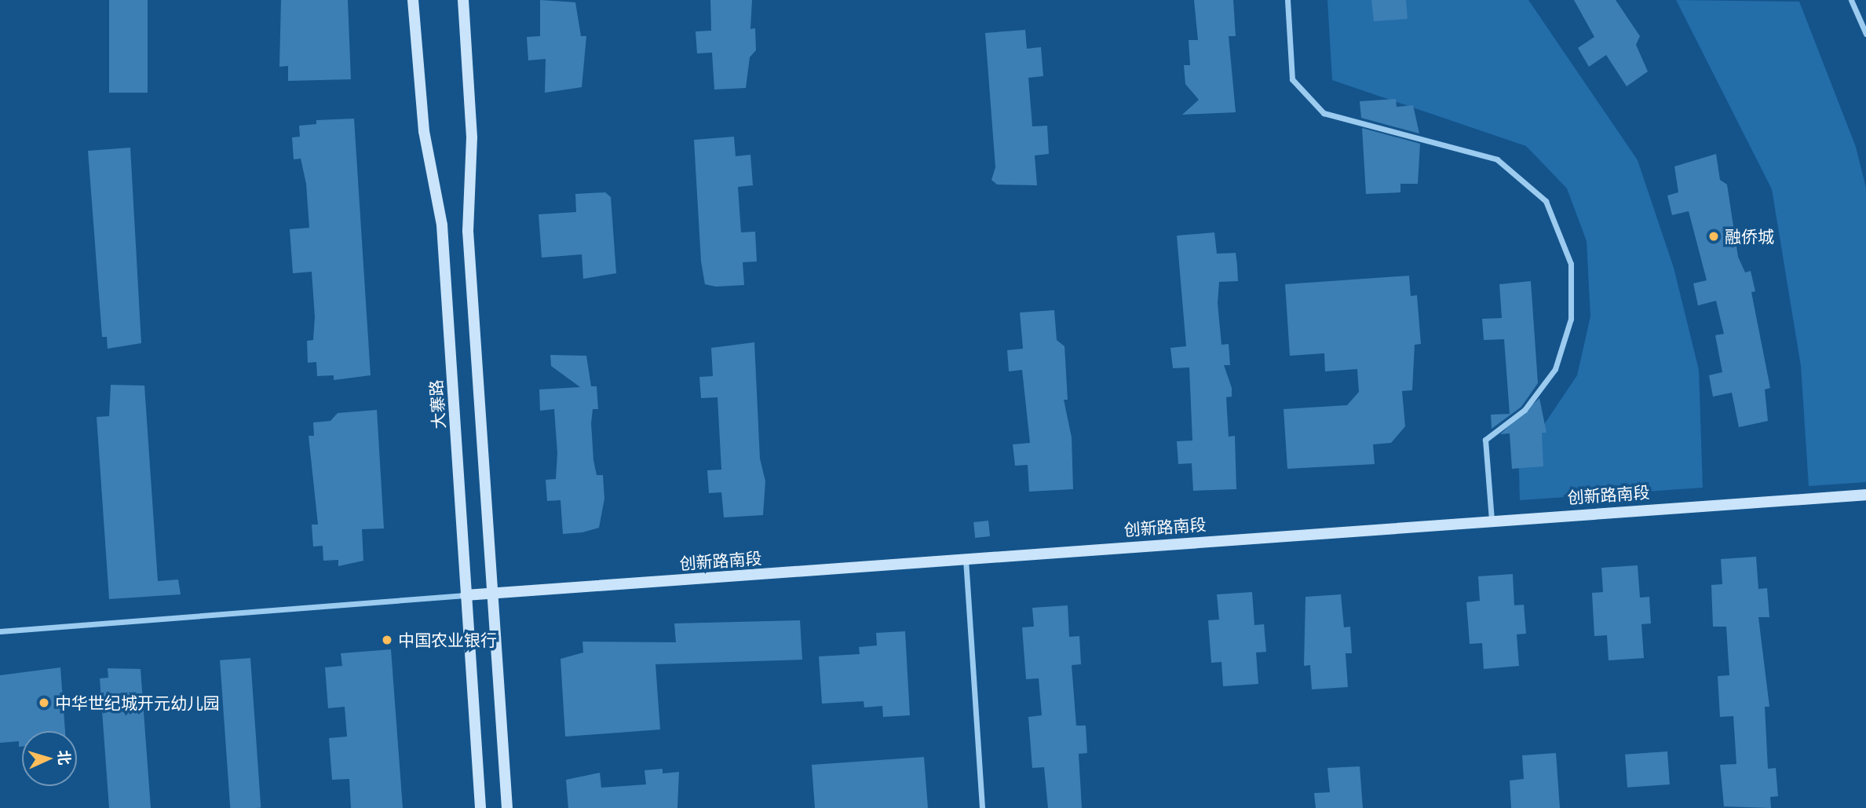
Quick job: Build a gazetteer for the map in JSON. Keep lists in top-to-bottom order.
{
  "streets": {
    "main road": ["大寨路", "创新路南段"]
  },
  "crossings": [
    ["大寨路", "创新路南段"]
  ],
  "places": ["融侨城", "中国农业银行", "中华世纪城开元幼儿园"],
  "north": "right"
}
